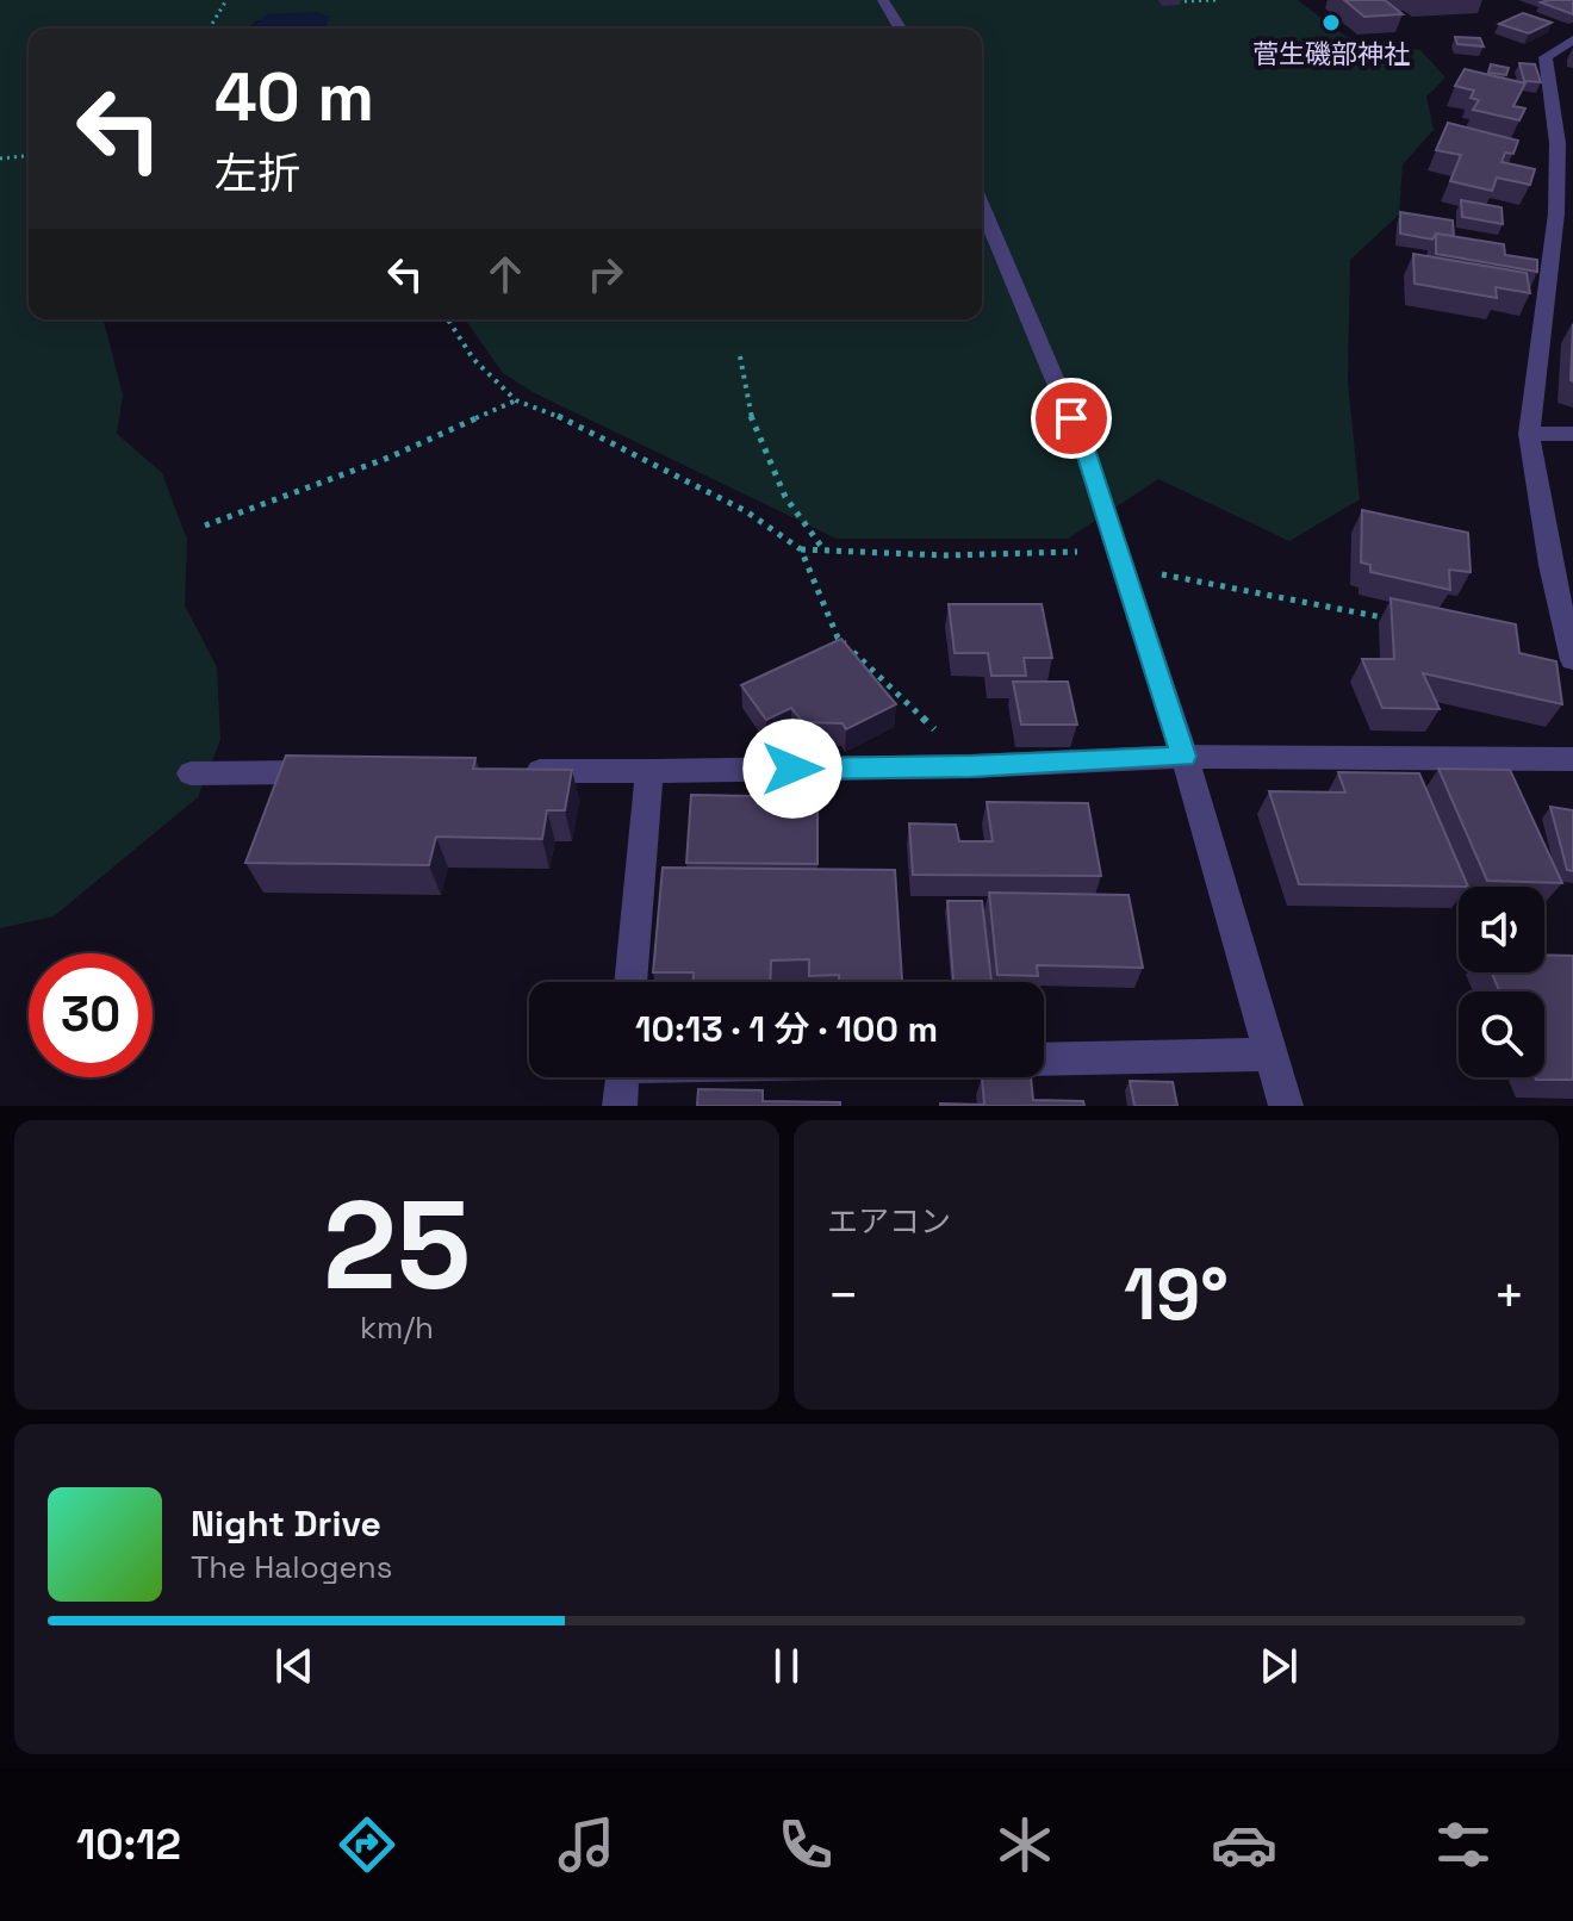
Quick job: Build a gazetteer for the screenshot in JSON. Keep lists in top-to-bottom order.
{
  "places": ["菅生磯部神社"],
  "page": {
    "turn": ["40 m", "左折"],
    "limit": "30",
    "trip": "10:13 · 1 分 · 100 m",
    "tile": [
      ["25", "km/h"],
      "エアコン"
    ],
    "heat": ["−", "19°", "+"],
    "song": ["Night Drive", "The Halogens"],
    "tabs": "10:12"
  }
}
